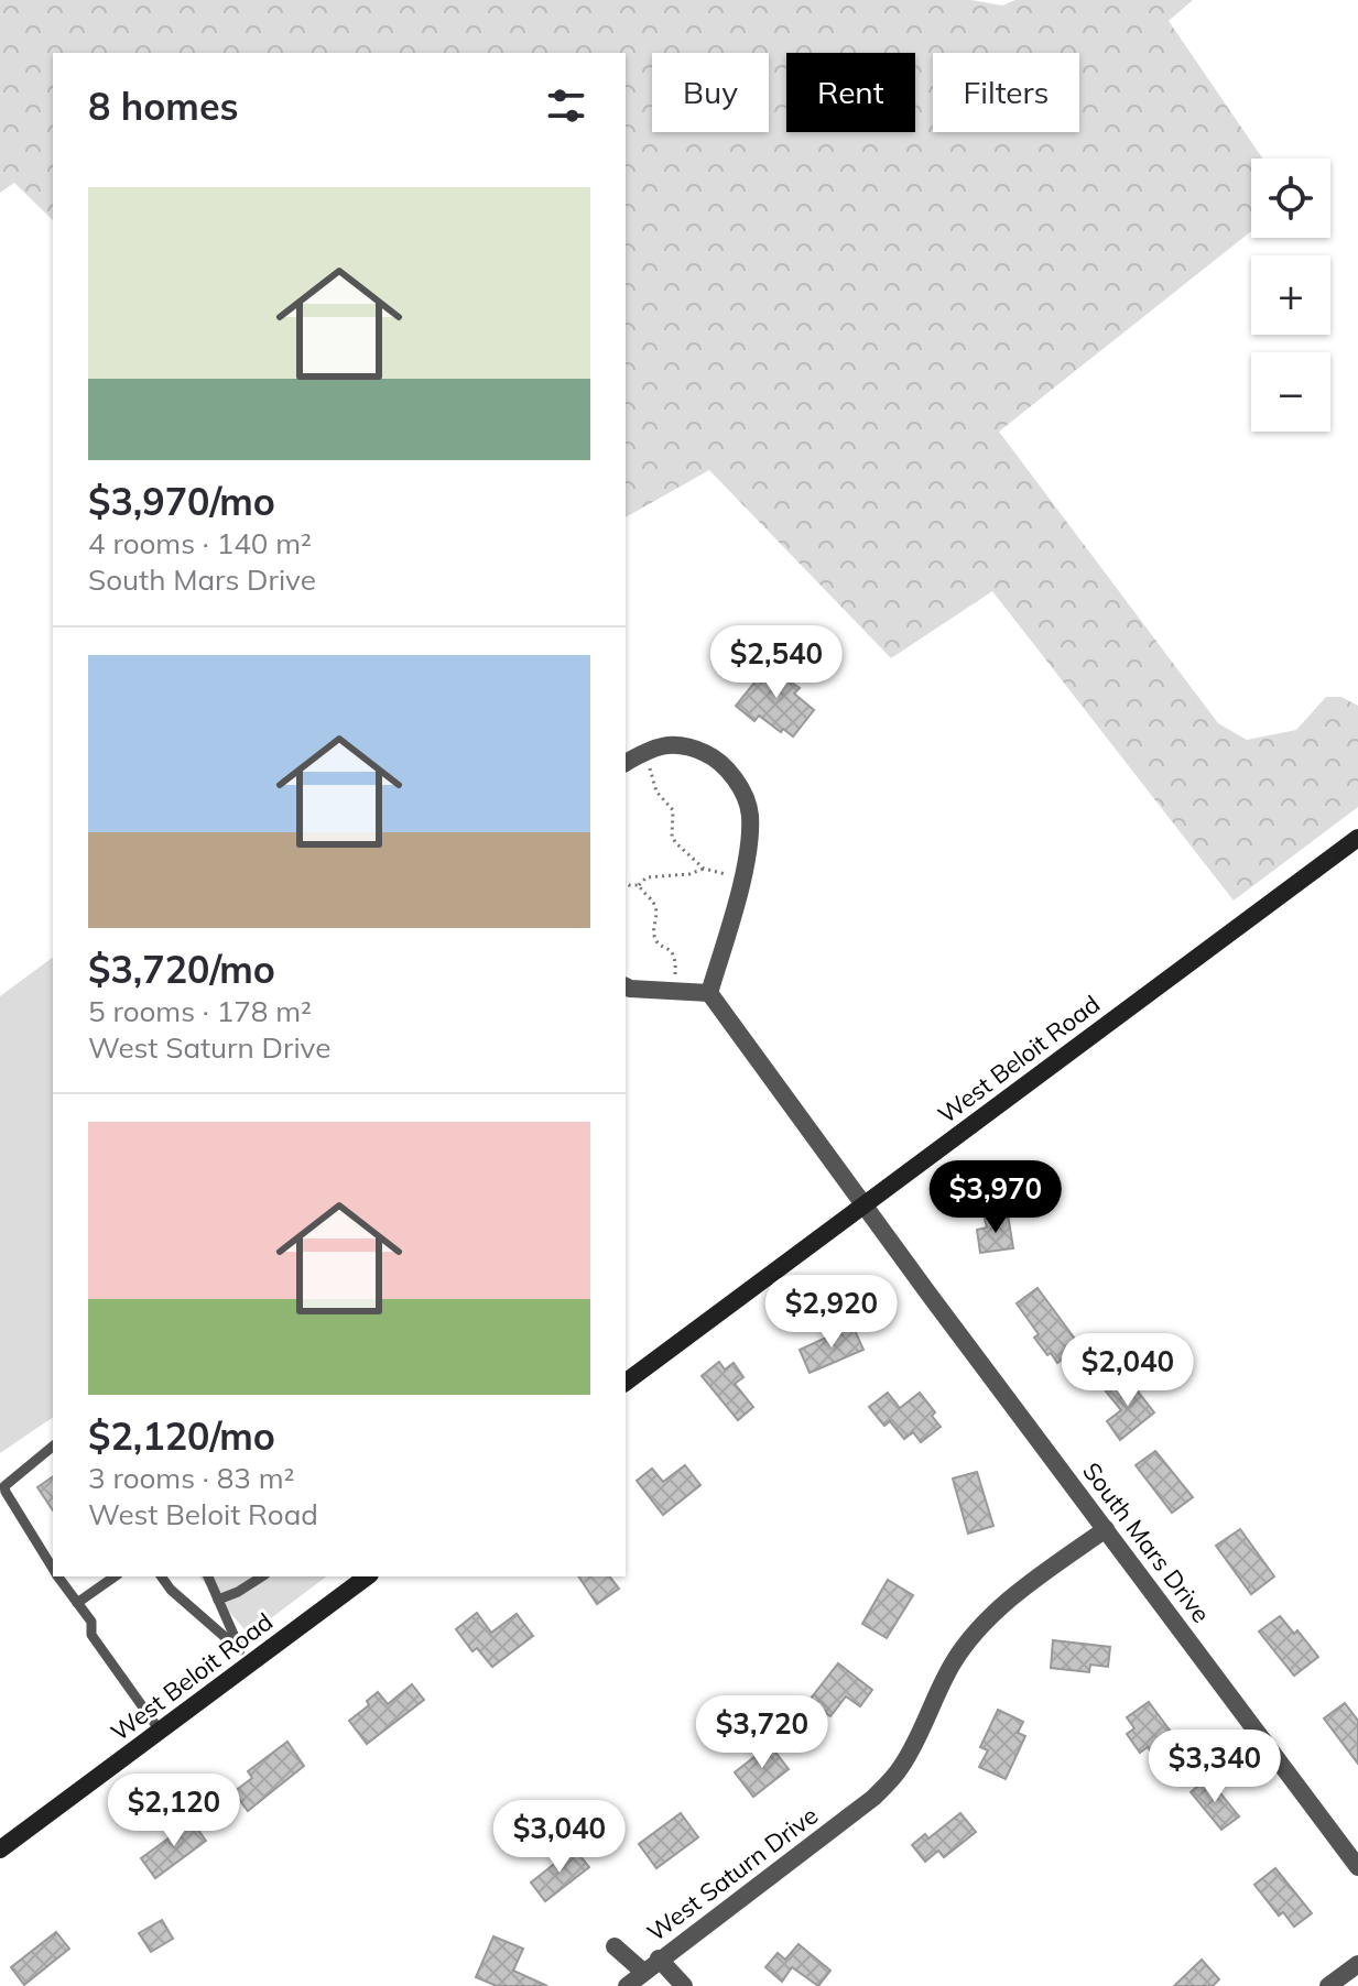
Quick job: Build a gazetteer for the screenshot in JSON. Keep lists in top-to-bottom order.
{
  "streets": {
    "main road": ["West Beloit Road"],
    "street": ["South Mars Drive", "West Saturn Drive"]
  },
  "crossings": [
    ["West Beloit Road", "South Mars Drive"],
    ["South Mars Drive", "West Saturn Drive"]
  ],
  "page": {
    "chip": ["Buy", "Rent", "Filters"],
    "heading": "8 homes",
    "map_buttons": ["+", "−"],
    "list": [
      {
        "name": "$3,970/mo",
        "note": "4 rooms · 140 m² · South Mars Drive"
      },
      {
        "name": "$3,720/mo",
        "note": "5 rooms · 178 m² · West Saturn Drive"
      },
      {
        "name": "$2,120/mo",
        "note": "3 rooms · 83 m² · West Beloit Road"
      }
    ],
    "price": [
      "$2,540",
      "$3,970",
      "$2,920",
      "$2,040",
      "$3,720",
      "$3,340",
      "$2,120",
      "$3,040"
    ]
  }
}
